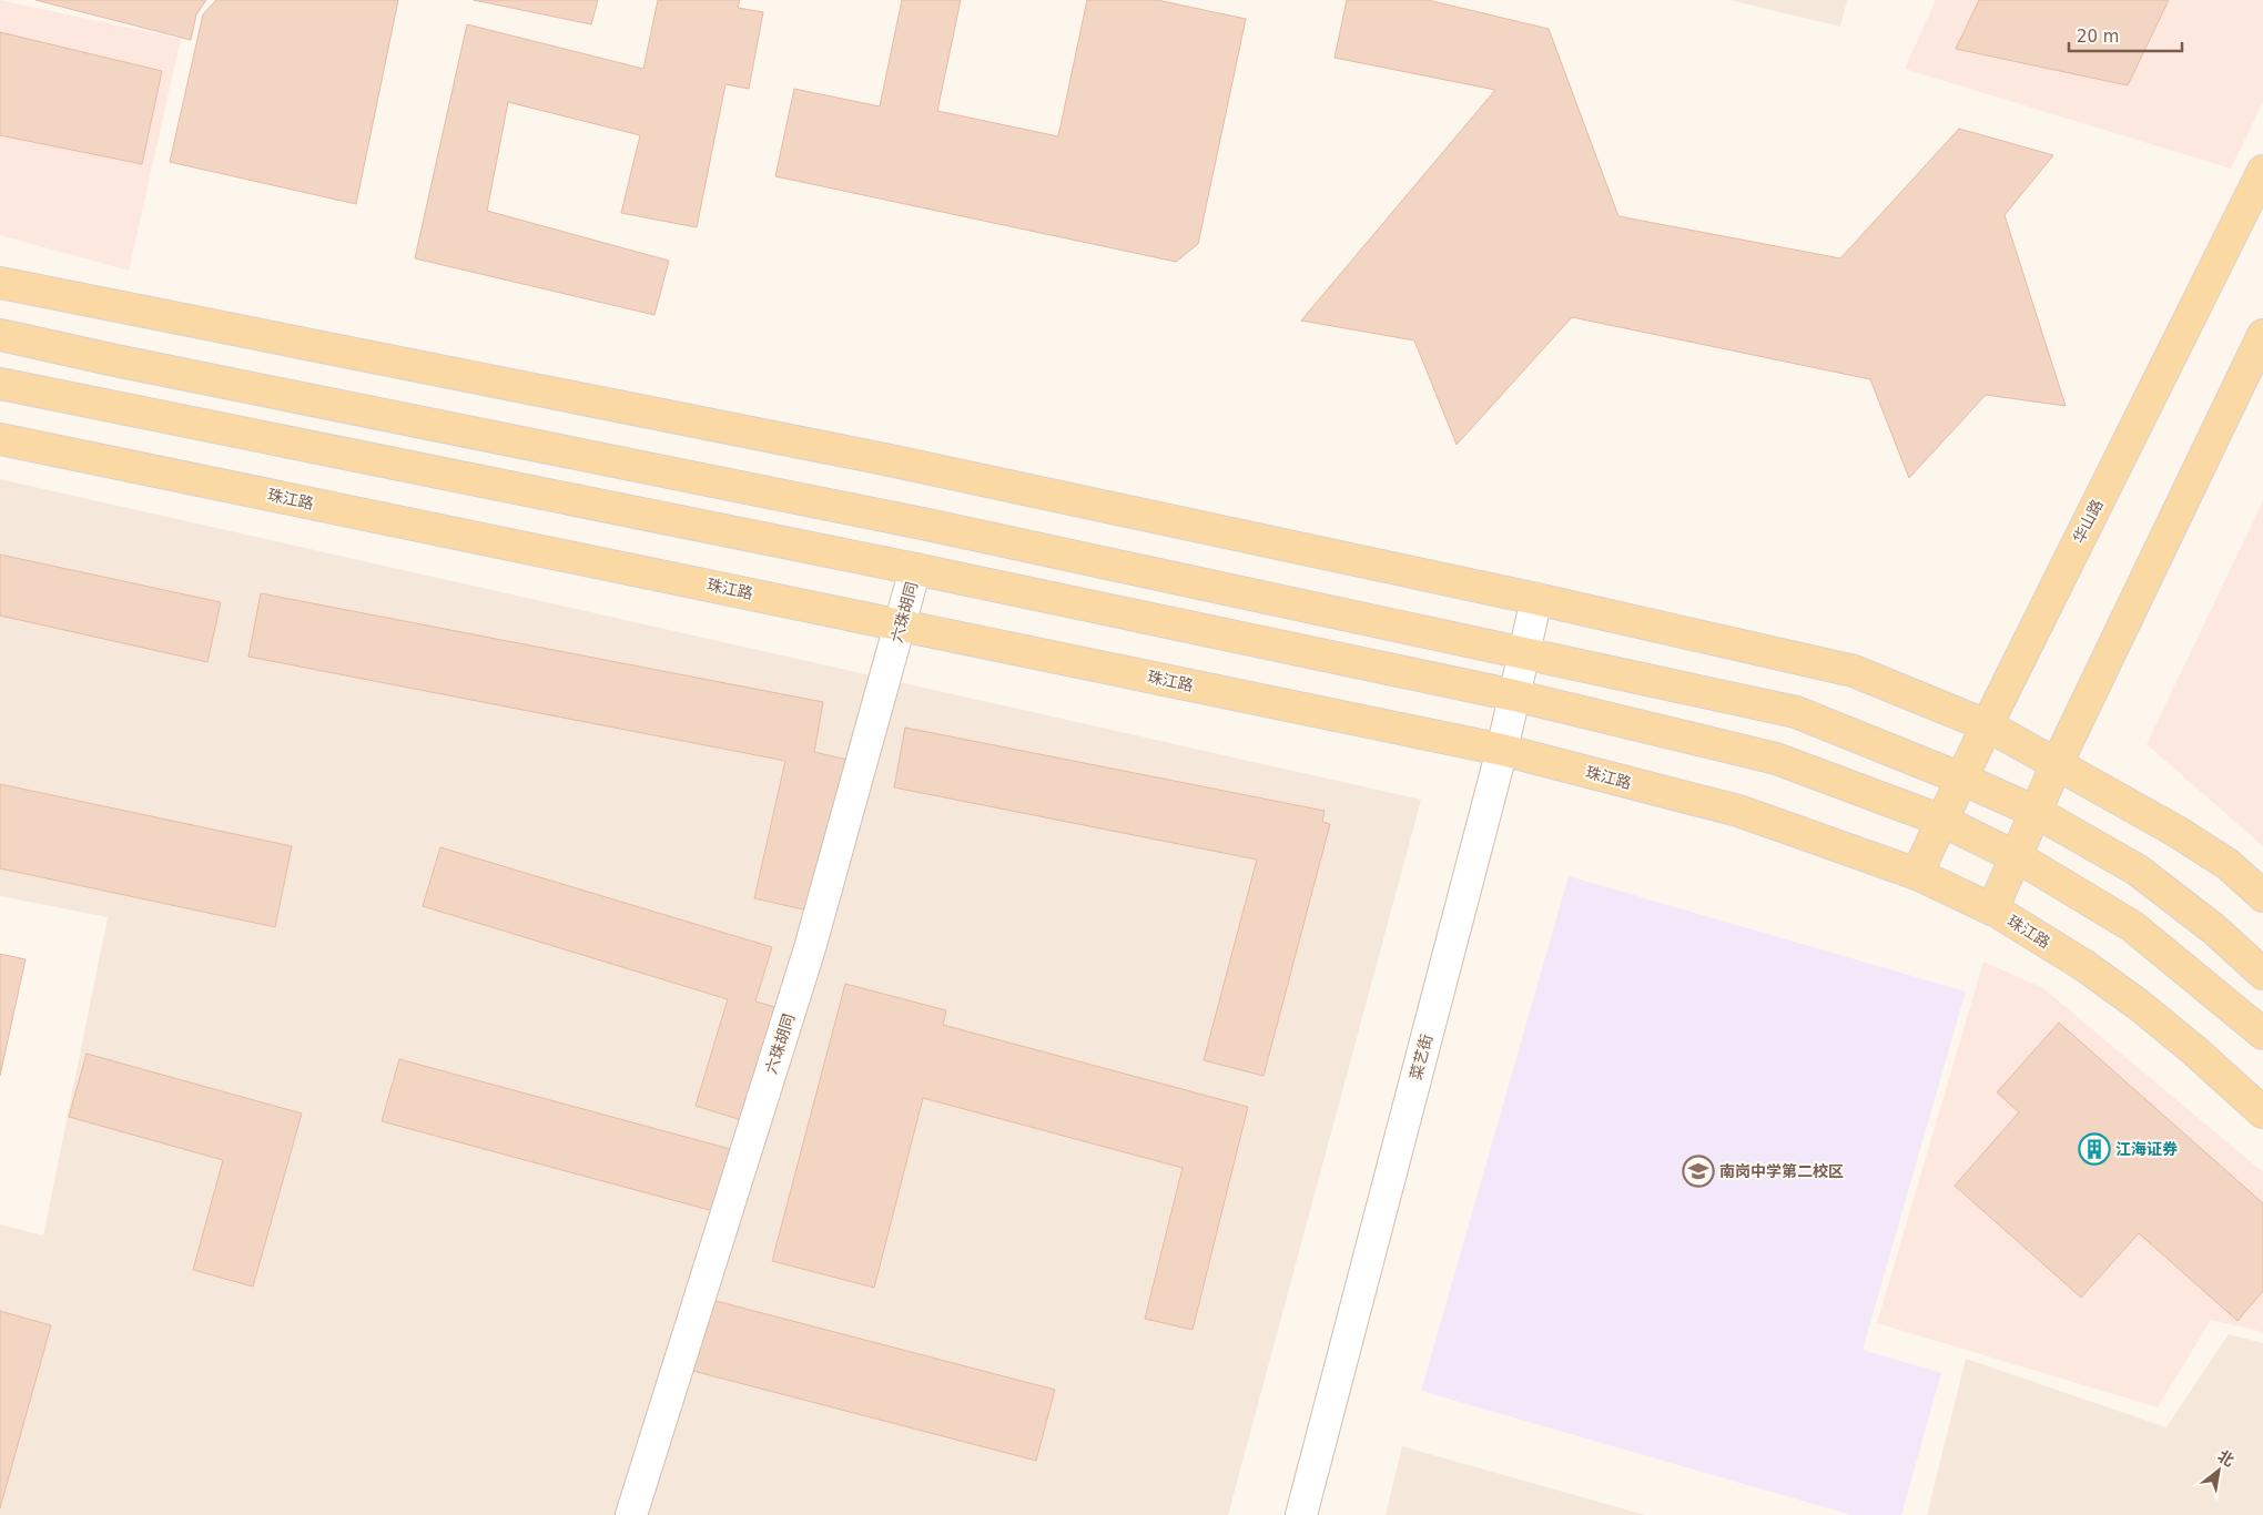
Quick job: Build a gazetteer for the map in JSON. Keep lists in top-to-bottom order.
{
  "streets": {
    "main road": ["珠江路", "华山路"],
    "street": ["六珠胡同", "菜艺街"]
  },
  "crossings": [
    ["珠江路", "华山路"],
    ["珠江路", "六珠胡同"],
    ["珠江路", "菜艺街"]
  ],
  "places": {
    "building": ["江海证券"],
    "school or university": ["南岗中学第二校区"]
  },
  "scale_bar": "20 m",
  "north": "top right"
}
